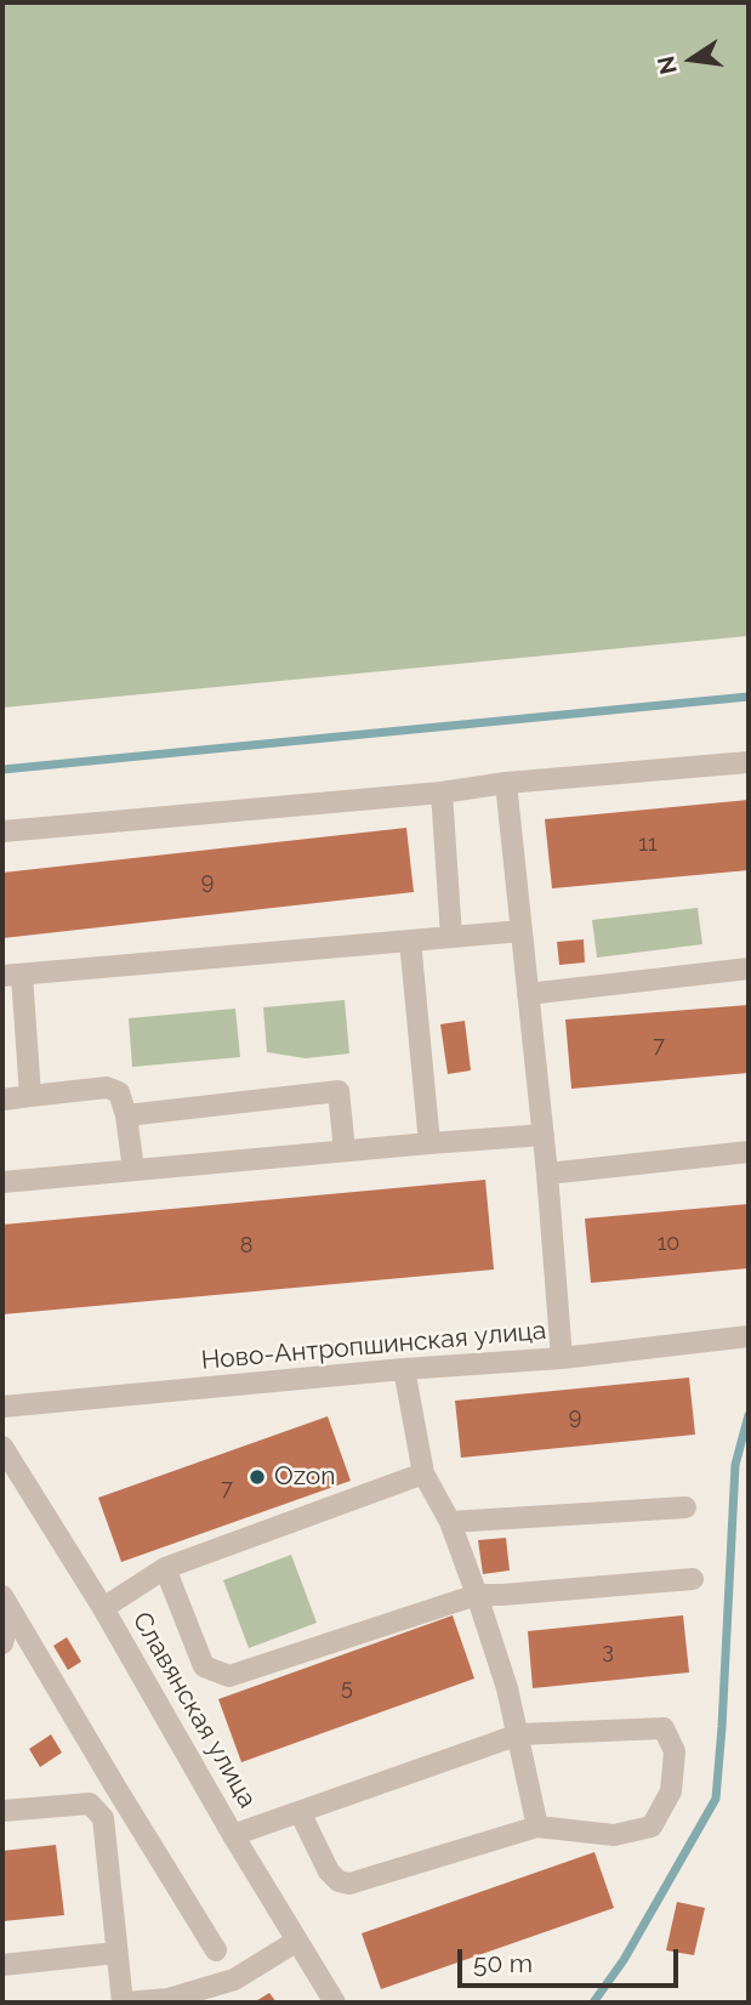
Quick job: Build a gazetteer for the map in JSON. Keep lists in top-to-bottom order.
{
  "streets": {
    "street": ["Ново-Антропшинская улица", "Славянская улица"]
  },
  "places": ["Ozon"],
  "house_numbers": [
    "11",
    "9",
    "7",
    "10",
    "8",
    "9",
    "7",
    "3",
    "5"
  ],
  "scale_bar": "50 m",
  "north": "left"
}
